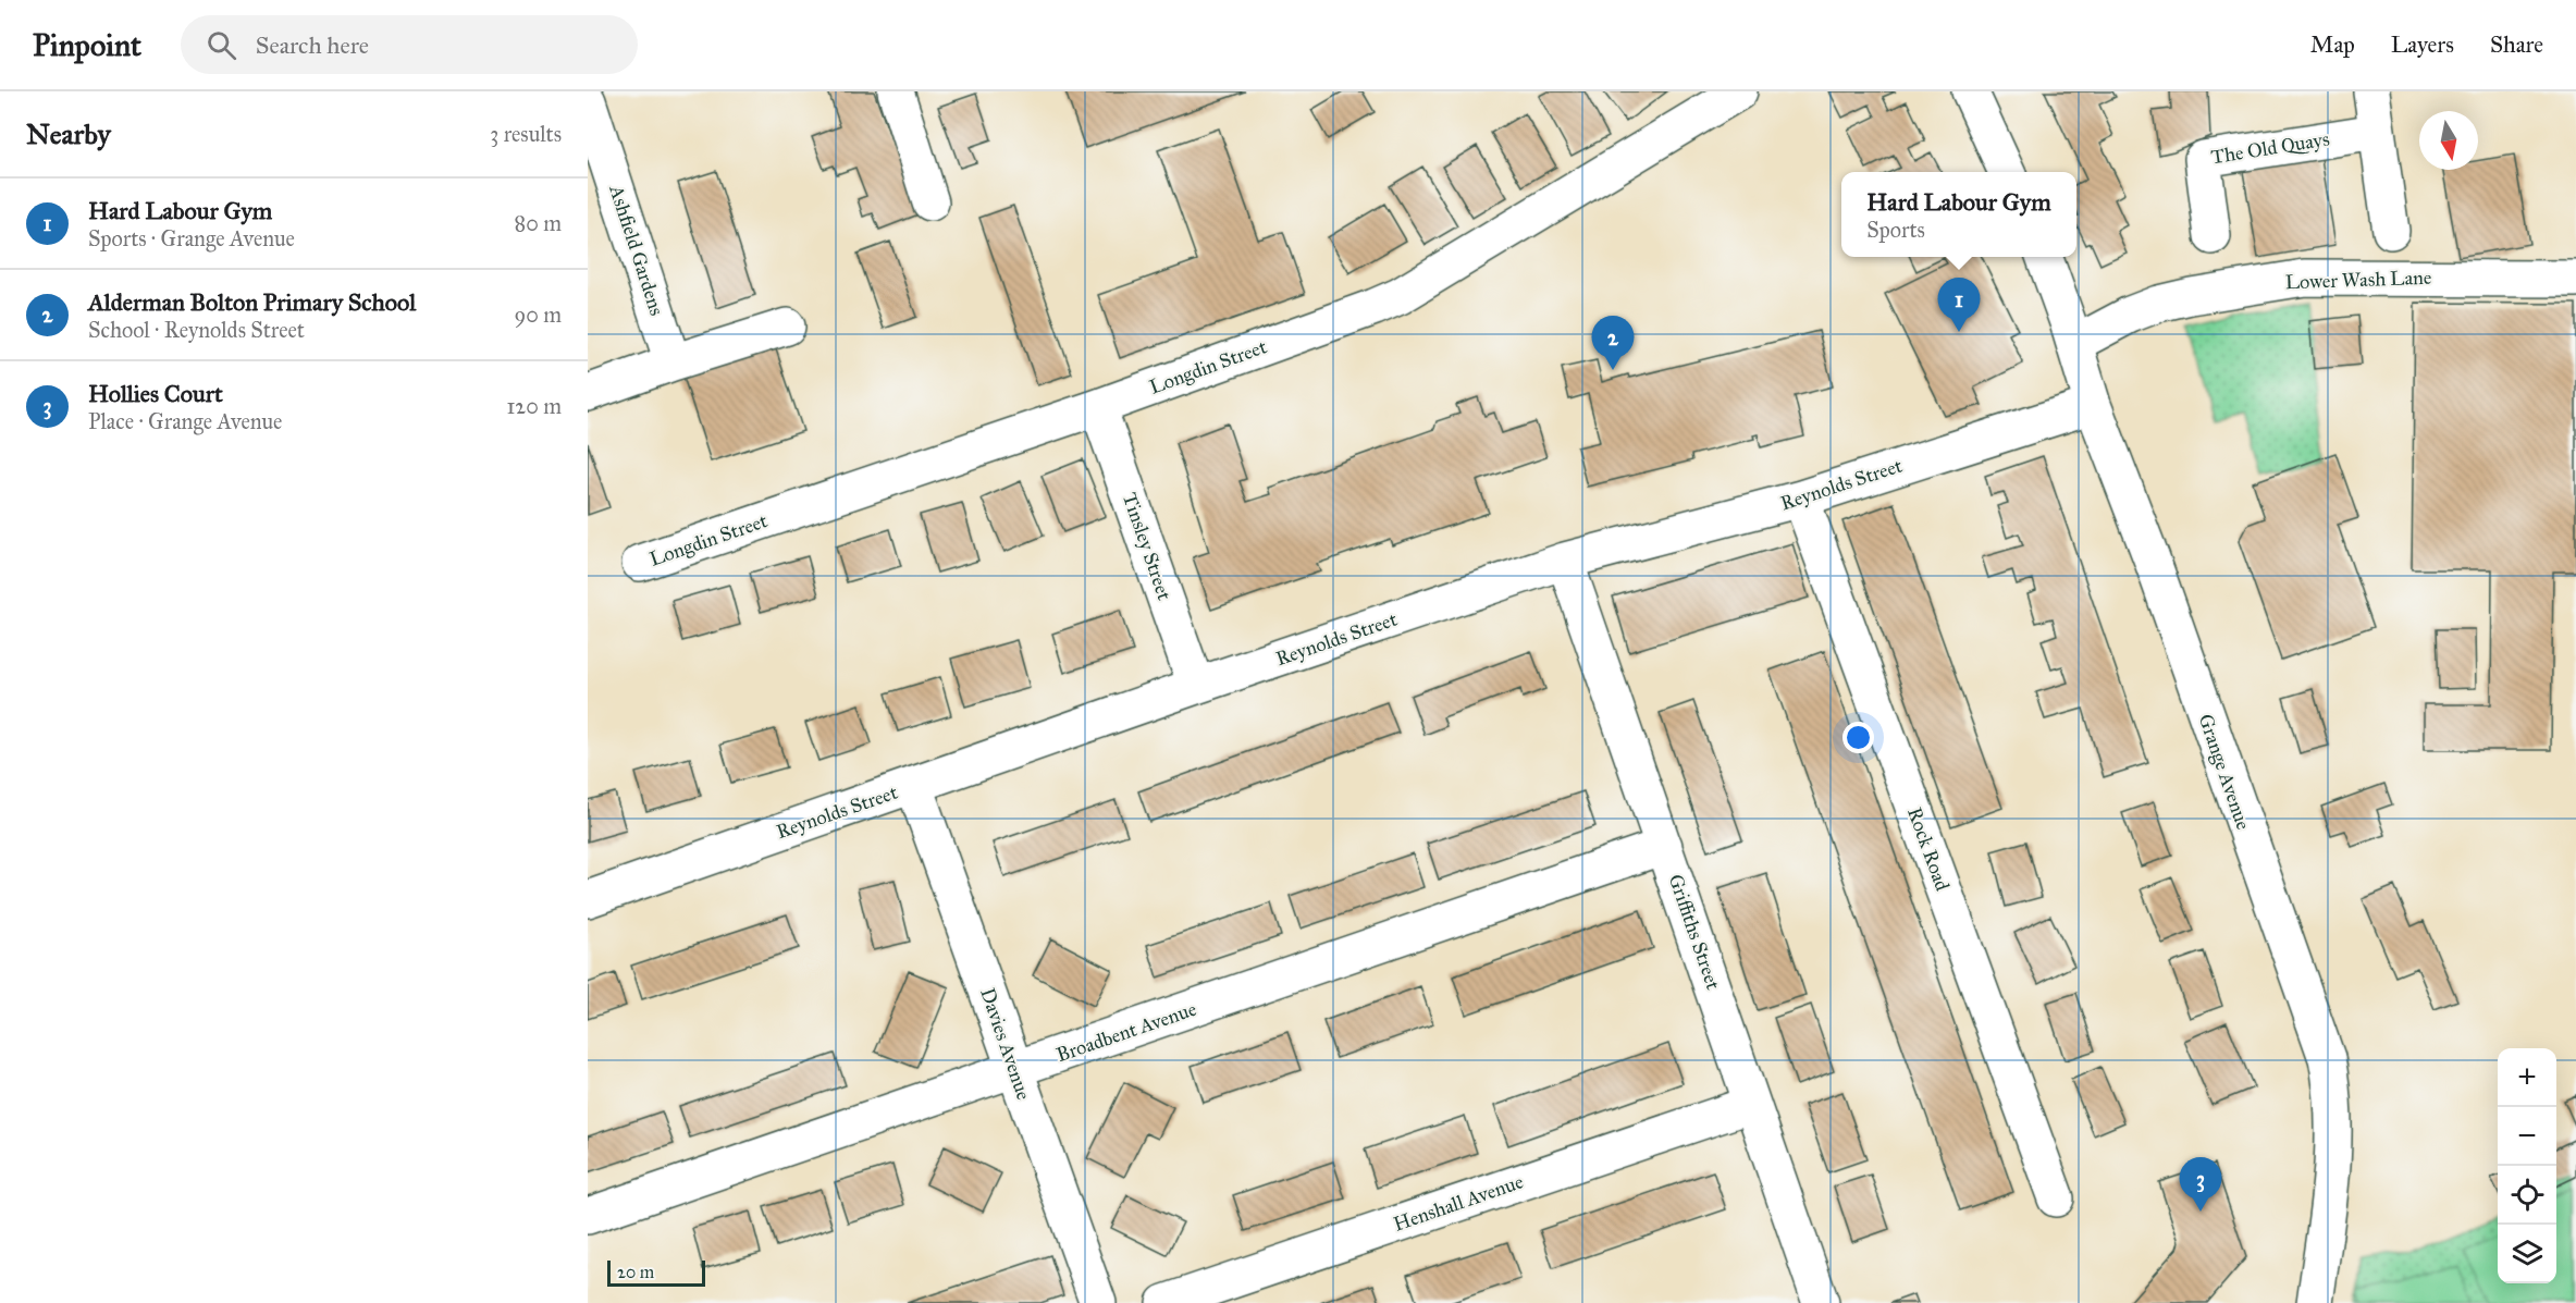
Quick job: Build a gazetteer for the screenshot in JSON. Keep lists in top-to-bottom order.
{
  "streets": {
    "street": [
      "The Old Quays",
      "Ashfield Gardens",
      "Lower Wash Lane",
      "Longdin Street",
      "Reynolds Street",
      "Tinsley Street",
      "Grange Avenue",
      "Rock Road",
      "Griffiths Street",
      "Broadbent Avenue",
      "Davies Avenue",
      "Henshall Avenue"
    ]
  },
  "crossings": [
    ["Lower Wash Lane", "Grange Avenue"],
    ["Longdin Street", "Tinsley Street"],
    ["Reynolds Street", "Tinsley Street"],
    ["Reynolds Street", "Grange Avenue"],
    ["Reynolds Street", "Rock Road"],
    ["Reynolds Street", "Griffiths Street"],
    ["Reynolds Street", "Davies Avenue"],
    ["Griffiths Street", "Broadbent Avenue"],
    ["Griffiths Street", "Henshall Avenue"],
    ["Broadbent Avenue", "Davies Avenue"]
  ],
  "scale_bar": "20 m",
  "north": "bottom",
  "page": {
    "header": "Pinpoint",
    "search": "Search here",
    "nav": ["Map", "Layers", "Share"],
    "heading": ["Nearby", "3 results"],
    "popup": ["Hard Labour Gym", "Sports"],
    "list": [
      {
        "mark": "1",
        "name": "Hard Labour Gym",
        "note": "Sports · Grange Avenue",
        "value": "80 m"
      },
      {
        "mark": "2",
        "name": "Alderman Bolton Primary School",
        "note": "School · Reynolds Street",
        "value": "90 m"
      },
      {
        "mark": "3",
        "name": "Hollies Court",
        "note": "Place · Grange Avenue",
        "value": "120 m"
      }
    ],
    "pins": ["1", "2", "3"],
    "map_buttons": ["+", "−"],
    "scale": "20 m"
  }
}
